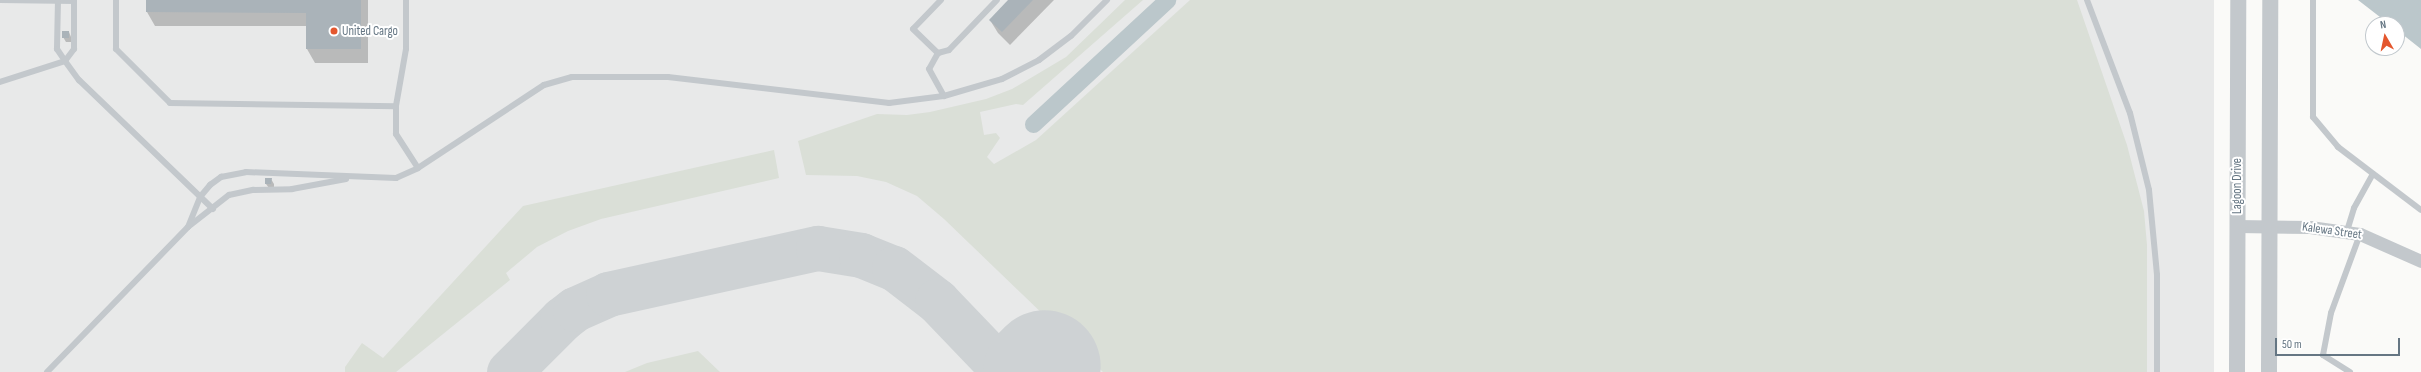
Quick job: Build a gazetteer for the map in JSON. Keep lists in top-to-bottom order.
{
  "streets": {
    "street": ["Lagoon Drive", "Kalewa Street"]
  },
  "crossings": [
    ["Lagoon Drive", "Kalewa Street"]
  ],
  "places": ["United Cargo"],
  "scale_bar": "50 m",
  "north": "top"
}
